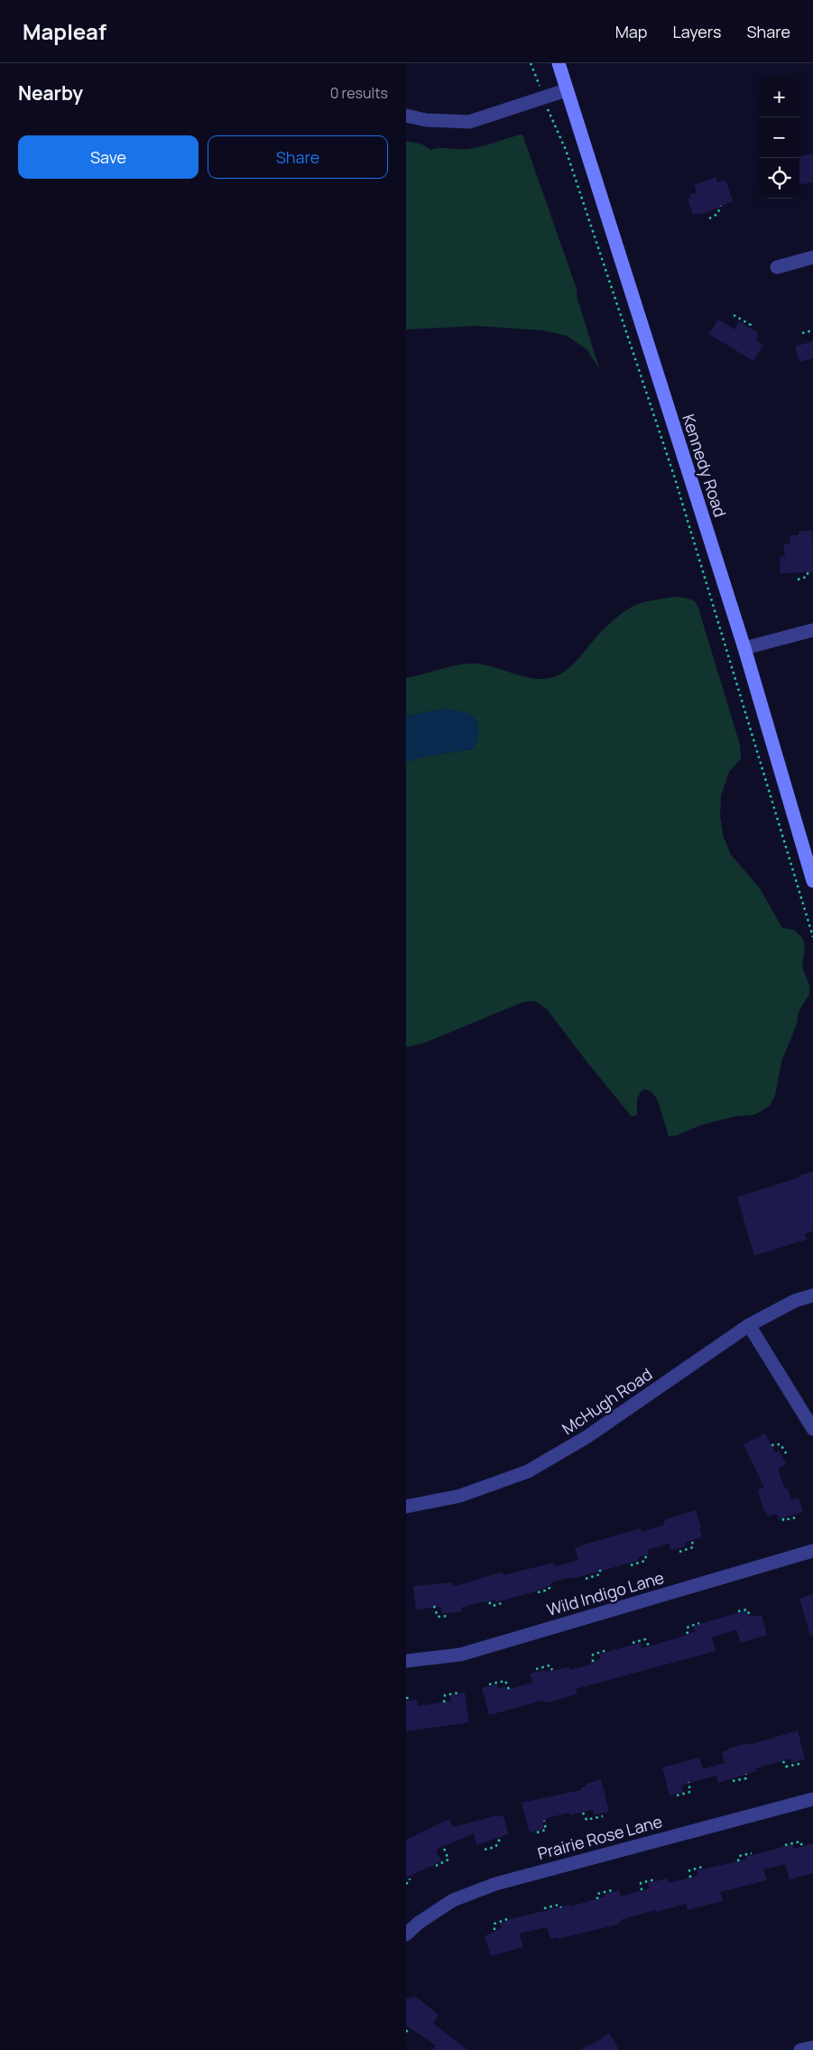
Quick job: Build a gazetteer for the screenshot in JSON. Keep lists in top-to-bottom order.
{
  "streets": {
    "main road": ["Kennedy Road"],
    "street": ["McHugh Road", "Wild Indigo Lane", "Prairie Rose Lane"]
  },
  "page": {
    "header": "Mapleaf",
    "nav": ["Map", "Layers", "Share"],
    "heading": ["Nearby", "0 results"],
    "map_buttons": ["+", "−"],
    "buttons": ["Save", "Share"]
  }
}
